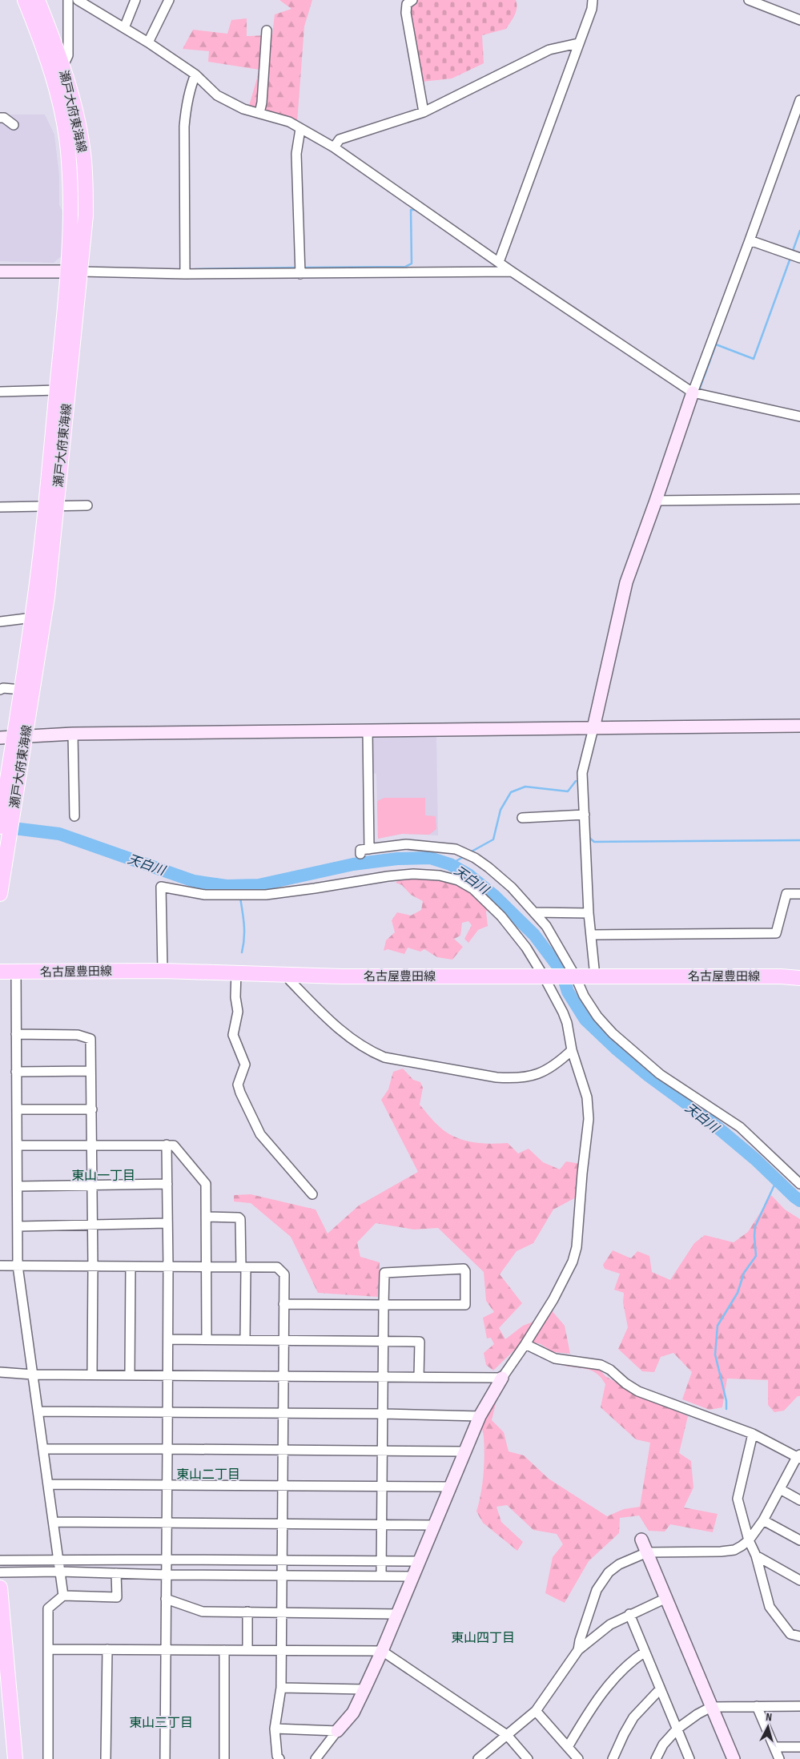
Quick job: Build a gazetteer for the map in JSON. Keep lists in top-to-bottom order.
{
  "streets": {
    "main road": ["瀬戸大府東海線", "名古屋豊田線"]
  },
  "districts": [
    "東山一丁目",
    "東山二丁目",
    "東山四丁目",
    "東山三丁目"
  ],
  "water": ["天白川"],
  "north": "top"
}
